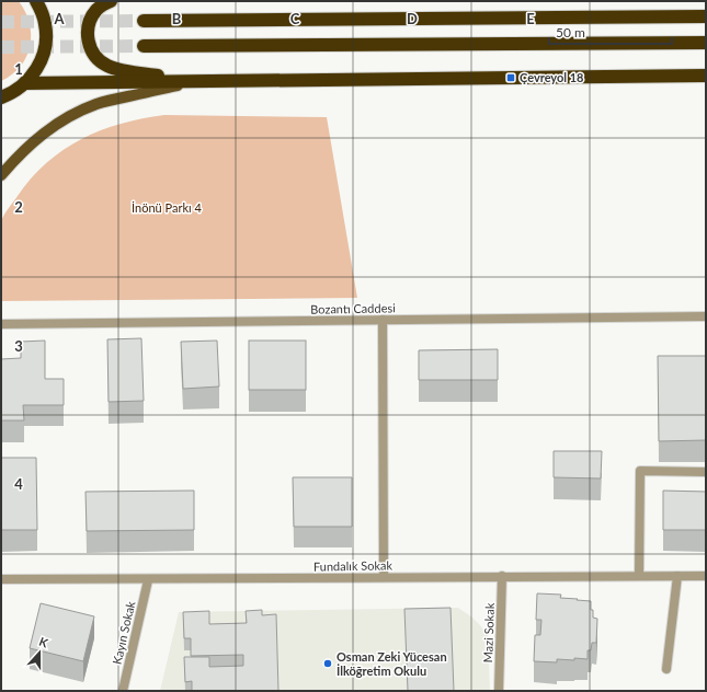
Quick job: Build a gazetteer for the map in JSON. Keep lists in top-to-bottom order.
{
  "streets": {
    "street": [
      "Bozantı Caddesi",
      "Fundalık Sokak",
      "Kayın Sokak",
      "Mazi Sokak"
    ]
  },
  "crossings": [
    ["Fundalık Sokak", "Kayın Sokak"],
    ["Fundalık Sokak", "Mazi Sokak"]
  ],
  "parks": ["İnönü Parkı 4"],
  "places": {
    "transit": ["Çevreyol 18"],
    "other": ["Osman Zeki Yücesan İlköğretim Okulu"]
  },
  "scale_bar": "50 m",
  "north": "top",
  "grid": {
    "columns": [
      "A",
      "B",
      "C",
      "D",
      "E"
    ],
    "rows": [
      "1",
      "2",
      "3",
      "4"
    ]
  }
}
